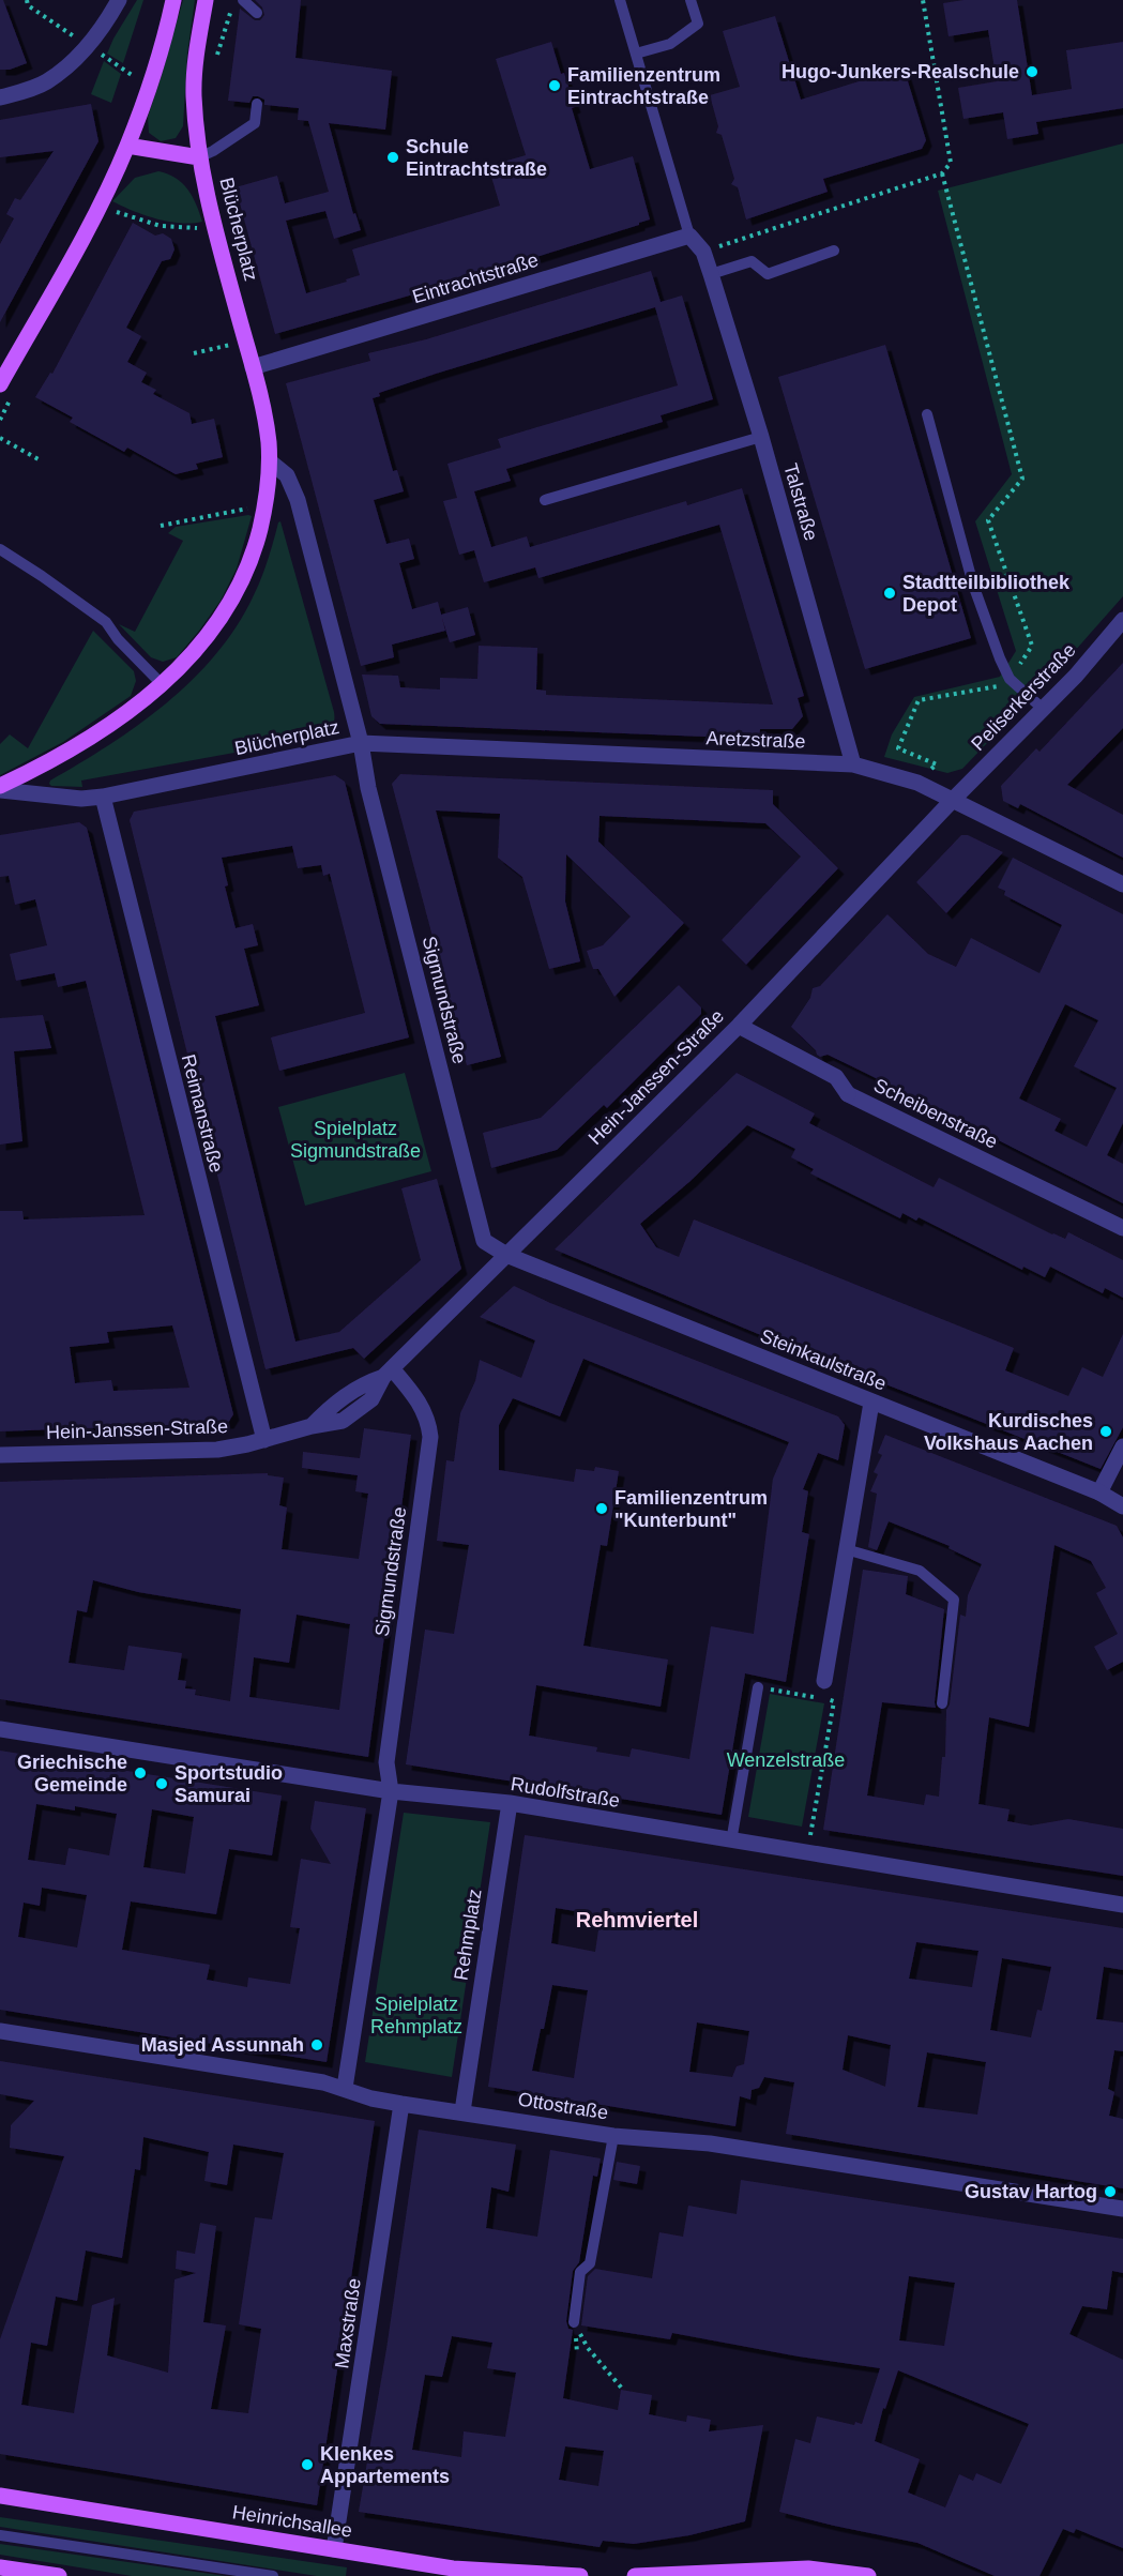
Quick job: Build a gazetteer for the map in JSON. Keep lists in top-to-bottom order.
{
  "streets": {
    "main road": ["Blücherplatz", "Heinrichsallee"],
    "street": [
      "Eintrachtstraße",
      "Talstraße",
      "Peliserkerstraße",
      "Aretzstraße",
      "Sigmundstraße",
      "Hein-Janssen-Straße",
      "Reimanstraße",
      "Scheibenstraße",
      "Steinkaulstraße",
      "Rudolfstraße",
      "Rehmplatz",
      "Ottostraße",
      "Maxstraße"
    ]
  },
  "crossings": [
    ["Blücherplatz", "Eintrachtstraße"],
    ["Blücherplatz", "Aretzstraße"],
    ["Blücherplatz", "Sigmundstraße"],
    ["Blücherplatz", "Reimanstraße"],
    ["Talstraße", "Aretzstraße"],
    ["Peliserkerstraße", "Aretzstraße"],
    ["Peliserkerstraße", "Hein-Janssen-Straße"],
    ["Aretzstraße", "Sigmundstraße"],
    ["Aretzstraße", "Hein-Janssen-Straße"],
    ["Sigmundstraße", "Hein-Janssen-Straße"],
    ["Sigmundstraße", "Steinkaulstraße"],
    ["Sigmundstraße", "Rudolfstraße"],
    ["Hein-Janssen-Straße", "Reimanstraße"],
    ["Hein-Janssen-Straße", "Scheibenstraße"],
    ["Hein-Janssen-Straße", "Steinkaulstraße"],
    ["Rudolfstraße", "Rehmplatz"],
    ["Rehmplatz", "Ottostraße"],
    ["Ottostraße", "Maxstraße"],
    ["Maxstraße", "Heinrichsallee"]
  ],
  "districts": ["Rehmviertel"],
  "parks": ["Spielplatz Sigmundstraße", "Wenzelstraße", "Spielplatz Rehmplatz"],
  "places": [
    "Hugo-Junkers-Realschule",
    "Familienzentrum Eintrachtstraße",
    "Schule Eintrachtstraße",
    "Stadtteilbibliothek Depot",
    "Kurdisches Volkshaus Aachen",
    "Familienzentrum \"Kunterbunt\"",
    "Griechische Gemeinde",
    "Sportstudio Samurai",
    "Masjed Assunnah",
    "Gustav Hartog",
    "Klenkes Appartements"
  ]
}
